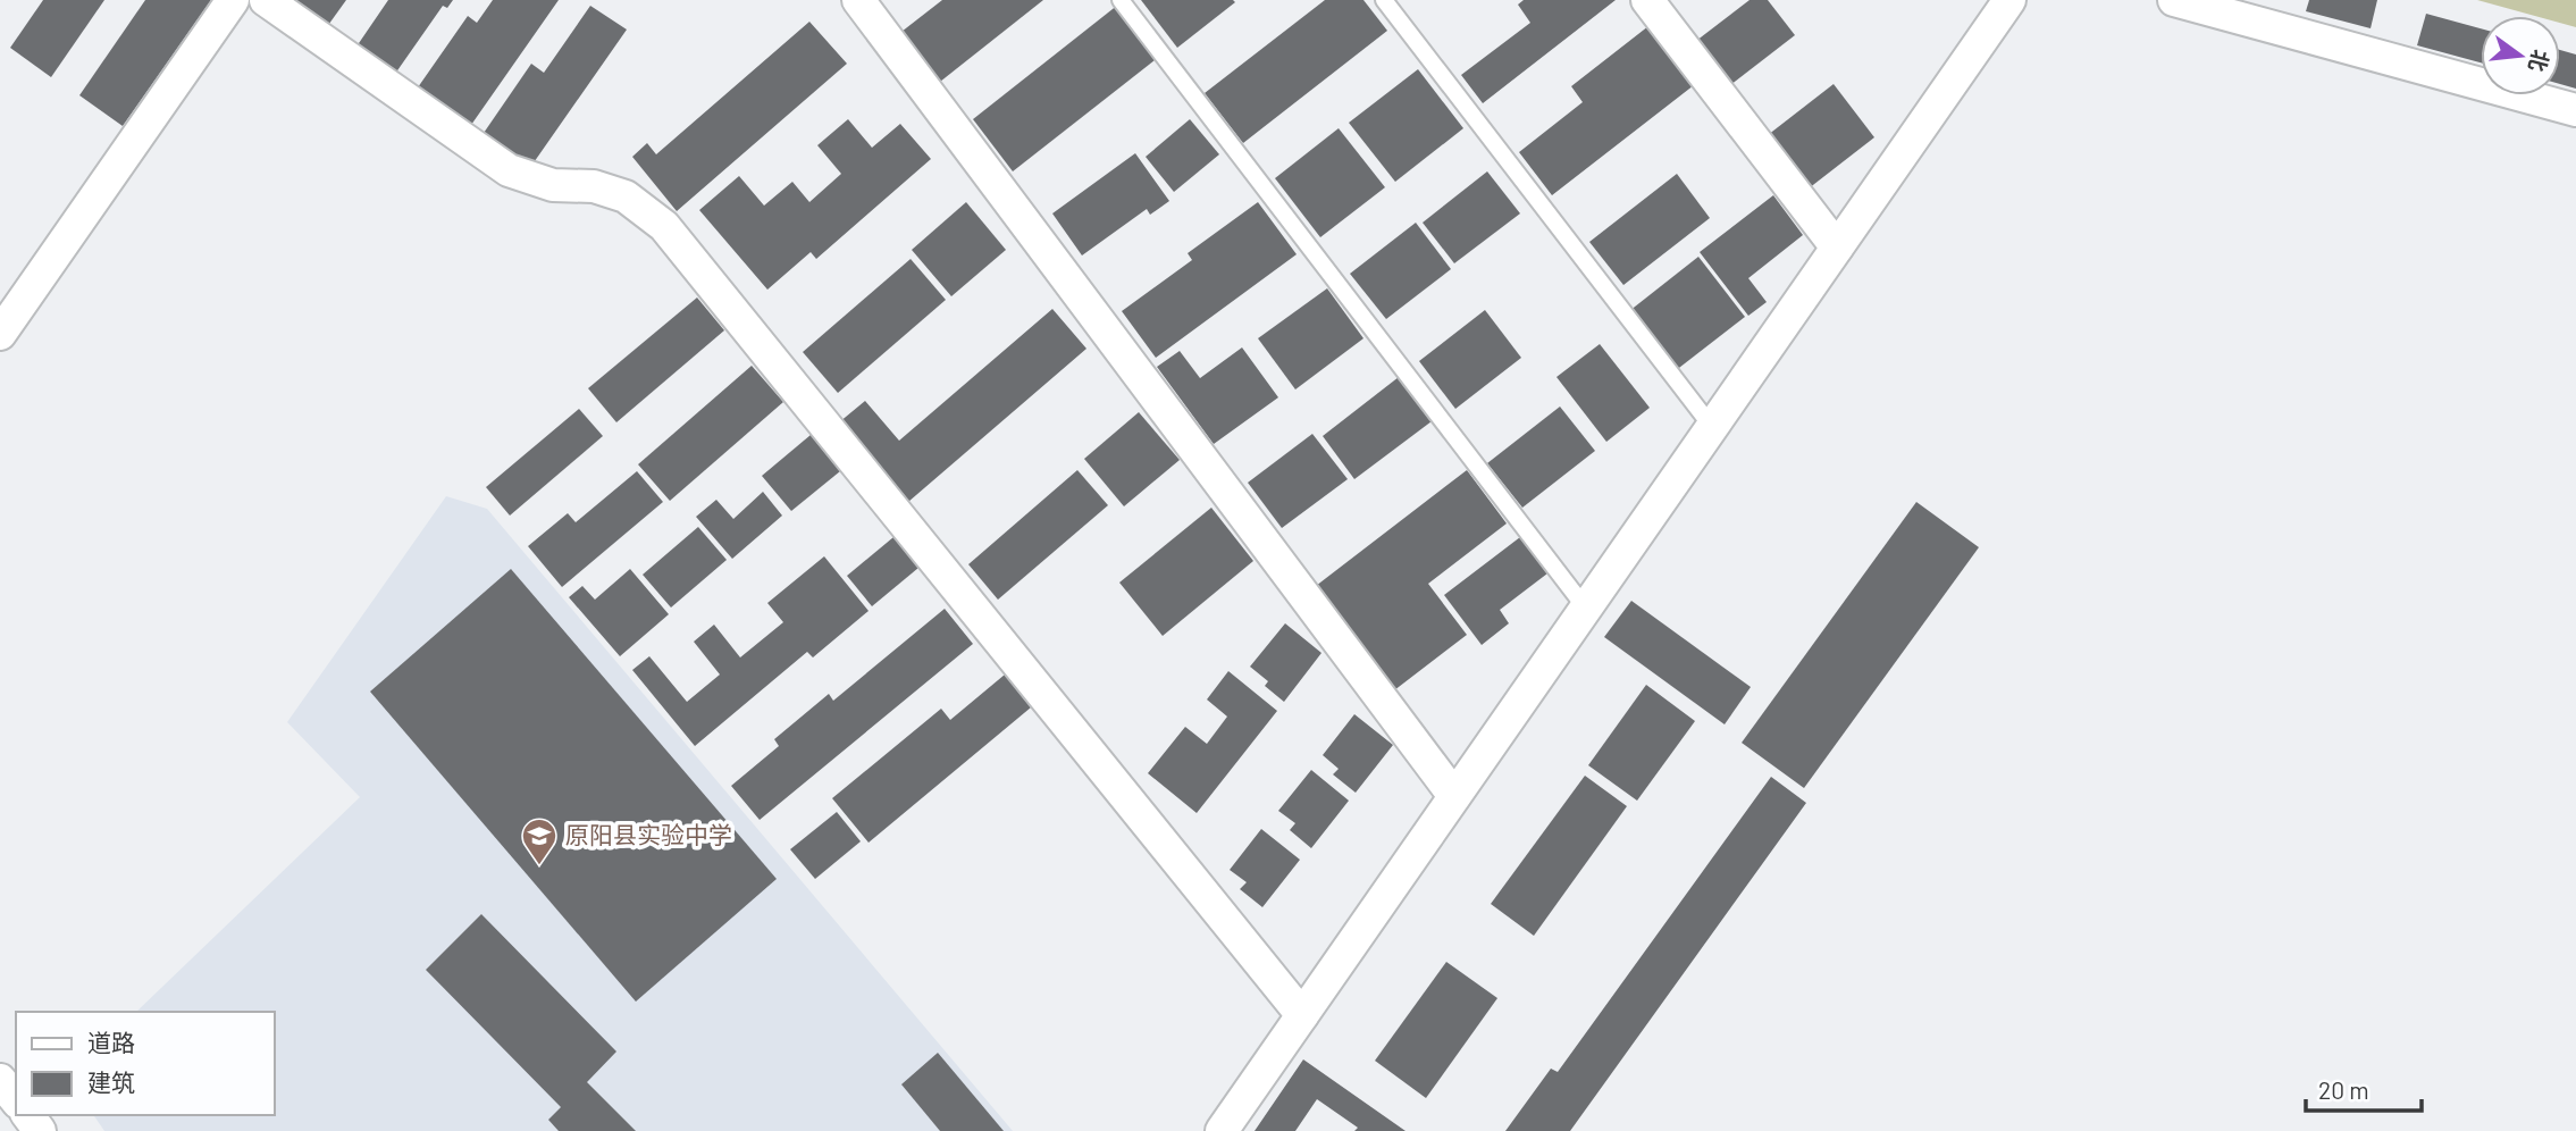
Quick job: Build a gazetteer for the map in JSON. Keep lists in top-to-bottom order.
{
  "places": {
    "school or university": ["原阳县实验中学"]
  },
  "legend": ["道路", "建筑"],
  "scale_bar": "20 m",
  "north": "right"
}
